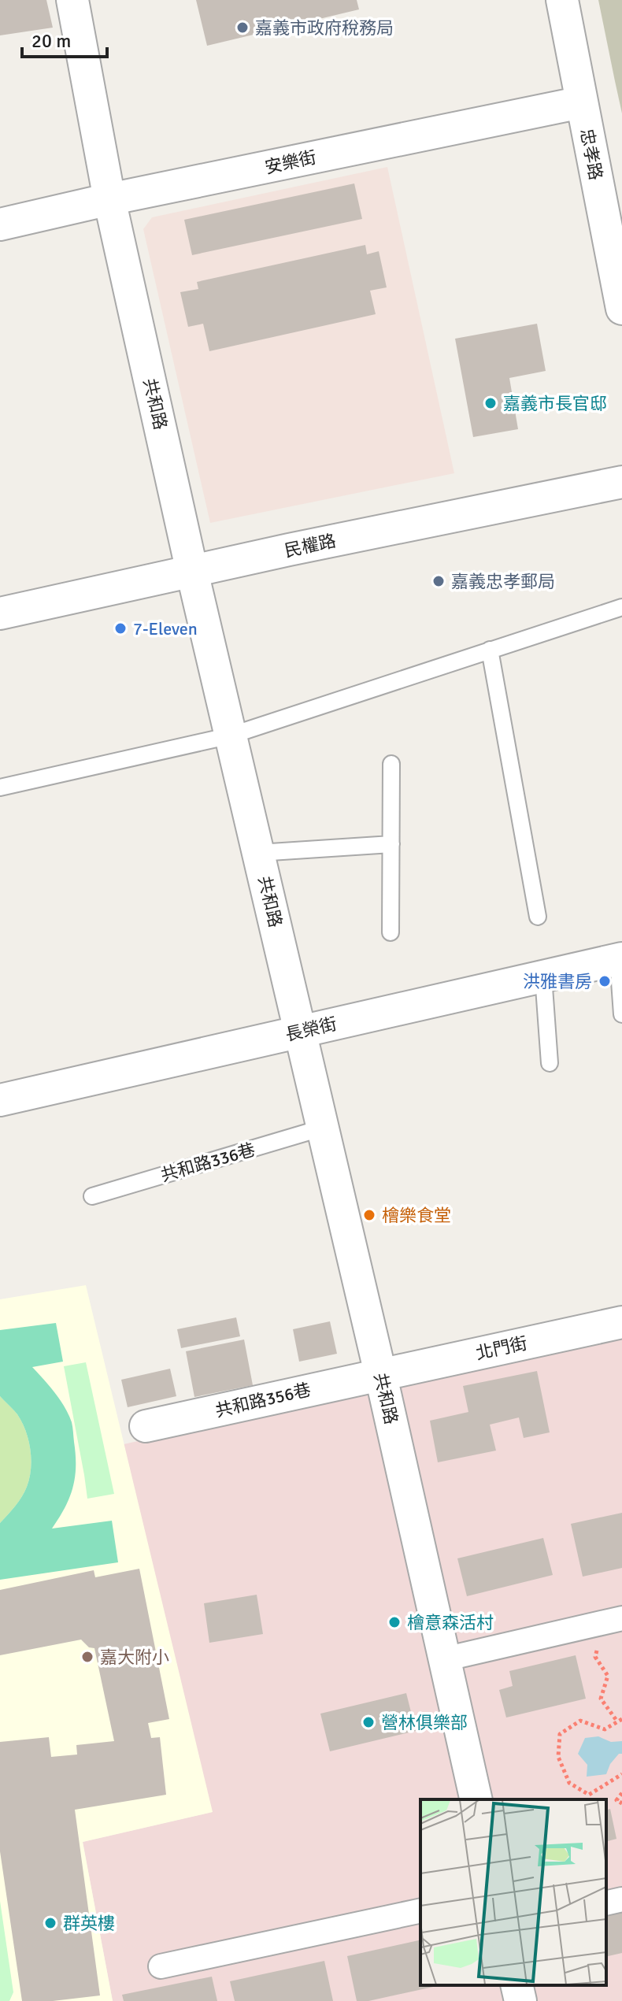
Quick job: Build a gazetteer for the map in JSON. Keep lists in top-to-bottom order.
{
  "streets": {
    "street": [
      "忠孝路",
      "安樂街",
      "共和路",
      "民權路",
      "長榮街",
      "北門街",
      "共和路356巷"
    ],
    "lane": ["共和路336巷"]
  },
  "crossings": [
    ["忠孝路", "安樂街"],
    ["安樂街", "共和路"],
    ["共和路", "民權路"],
    ["共和路", "長榮街"],
    ["共和路", "共和路336巷"],
    ["共和路", "北門街"],
    ["共和路", "共和路356巷"],
    ["北門街", "共和路356巷"]
  ],
  "places": [
    "嘉義市政府稅務局",
    "嘉義市長官邸",
    "嘉義忠孝郵局",
    "7-Eleven",
    "洪雅書房",
    "檜樂食堂",
    "檜意森活村",
    "嘉大附小",
    "營林俱樂部",
    "群英樓"
  ],
  "scale_bar": "20 m"
}
